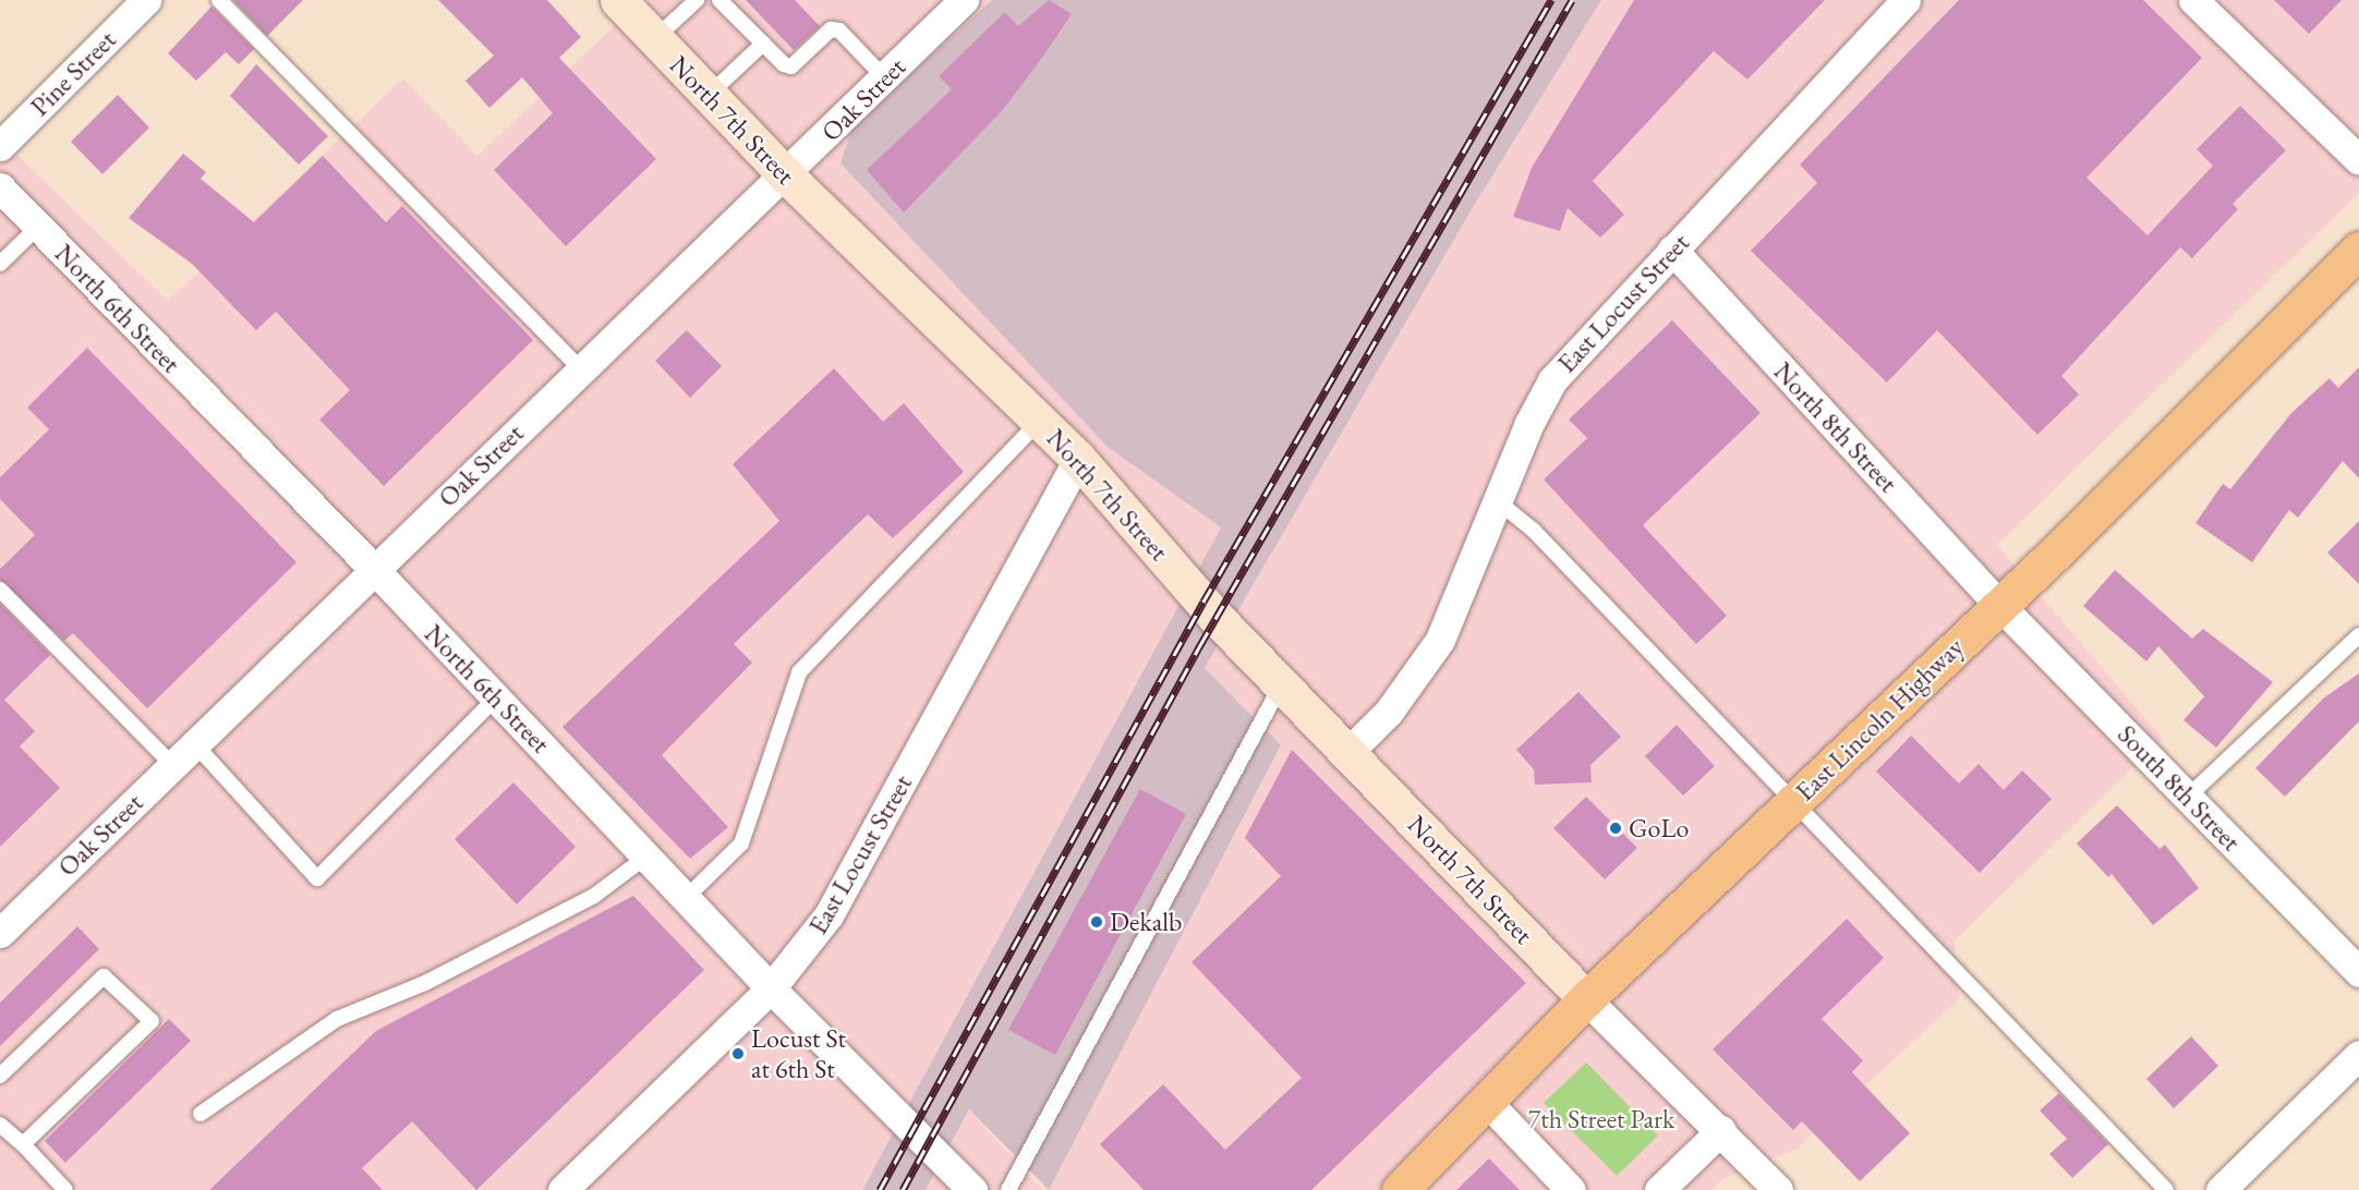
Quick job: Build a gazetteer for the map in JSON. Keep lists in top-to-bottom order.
{
  "streets": {
    "main road": ["East Lincoln Highway"],
    "street": [
      "Pine Street",
      "Oak Street",
      "North 7th Street",
      "East Locust Street",
      "North 6th Street",
      "North 8th Street",
      "South 8th Street"
    ]
  },
  "crossings": [
    ["Oak Street", "North 7th Street"],
    ["Oak Street", "North 6th Street"],
    ["North 7th Street", "East Locust Street"],
    ["North 7th Street", "East Lincoln Highway"],
    ["East Locust Street", "North 6th Street"],
    ["East Locust Street", "North 8th Street"],
    ["North 8th Street", "East Lincoln Highway"],
    ["North 8th Street", "South 8th Street"],
    ["East Lincoln Highway", "South 8th Street"]
  ],
  "parks": ["7th Street Park"],
  "places": ["GoLo", "Dekalb", "Locust St at 6th St"]
}
